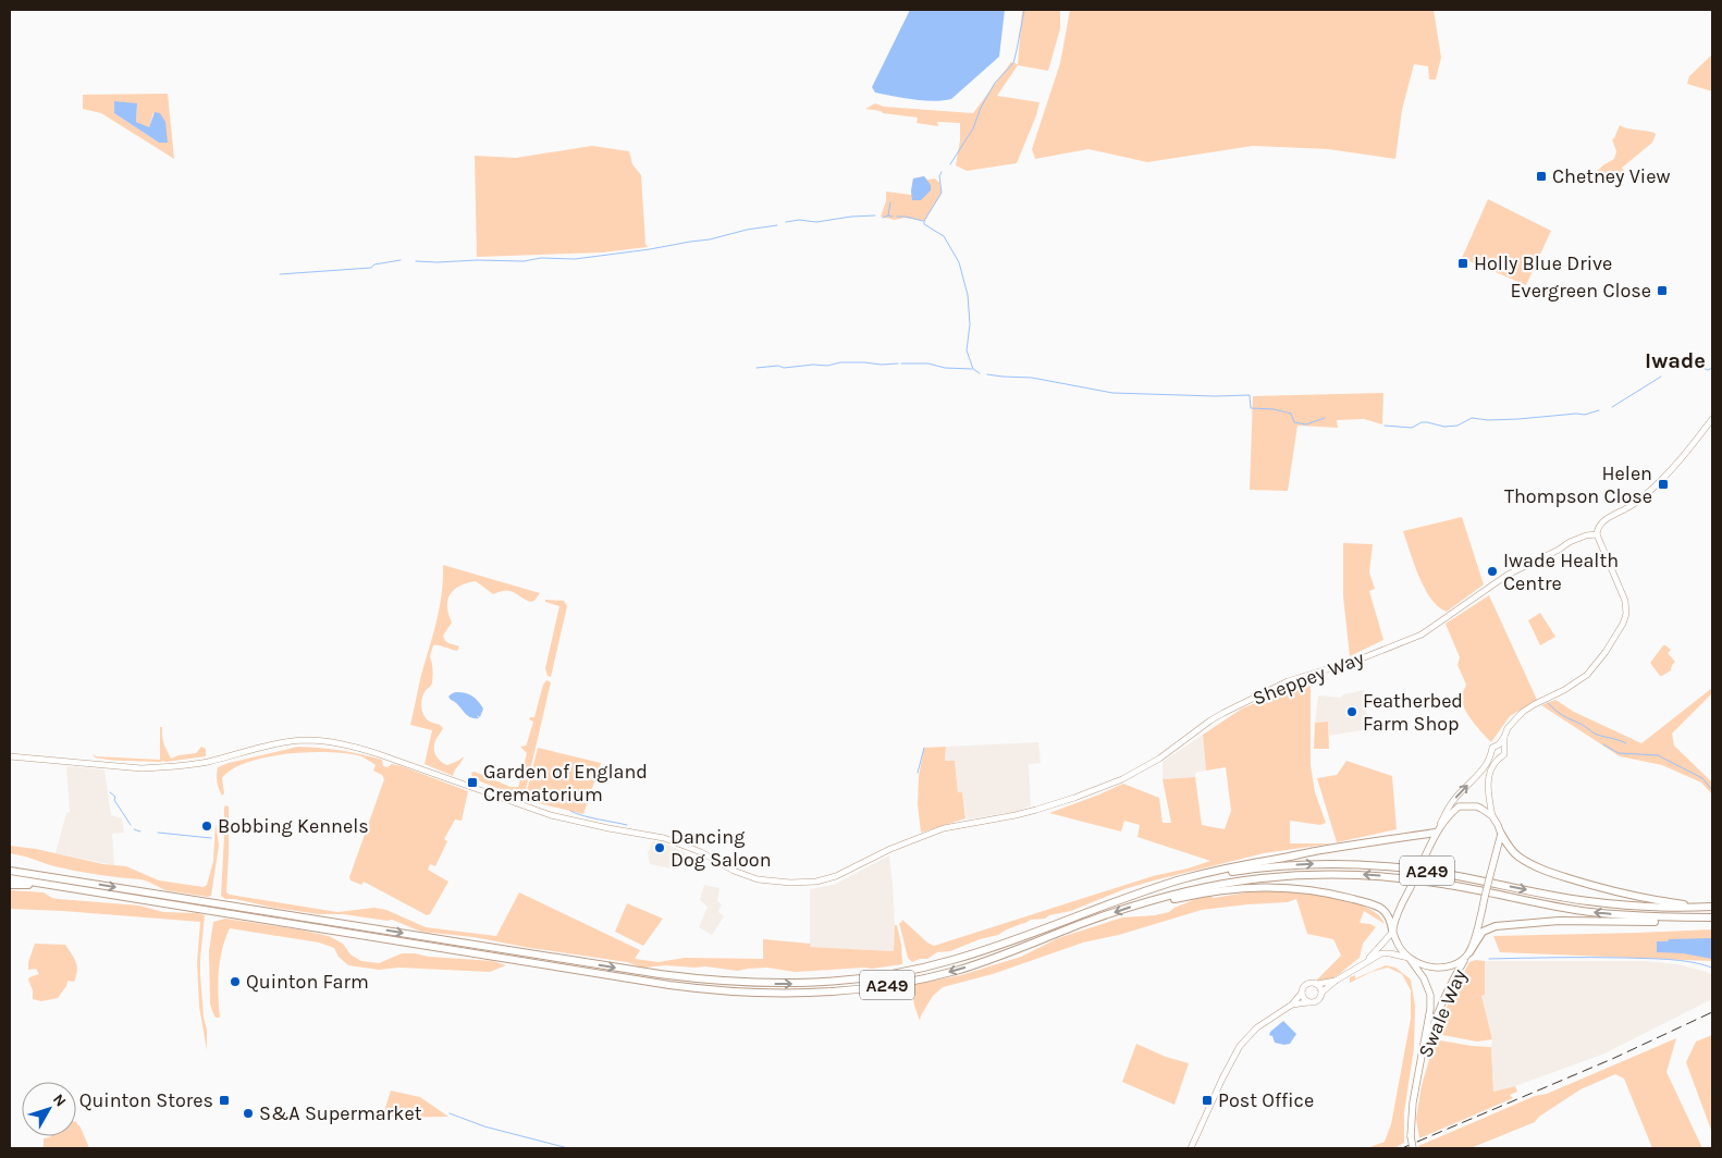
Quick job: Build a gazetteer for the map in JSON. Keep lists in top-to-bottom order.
{
  "streets": {
    "highway": ["A249"],
    "main road": ["Swale Way"],
    "street": ["Sheppey Way"]
  },
  "crossings": [
    ["A249", "Swale Way"]
  ],
  "districts": ["Iwade"],
  "places": {
    "transit": [
      "Chetney View",
      "Holly Blue Drive",
      "Evergreen Close",
      "Helen Thompson Close",
      "Garden of England Crematorium",
      "Quinton Stores",
      "Post Office"
    ],
    "other": [
      "Iwade Health Centre",
      "Featherbed Farm Shop",
      "Bobbing Kennels",
      "Dancing Dog Saloon",
      "Quinton Farm",
      "S&A Supermarket"
    ]
  },
  "north": "top right"
}
